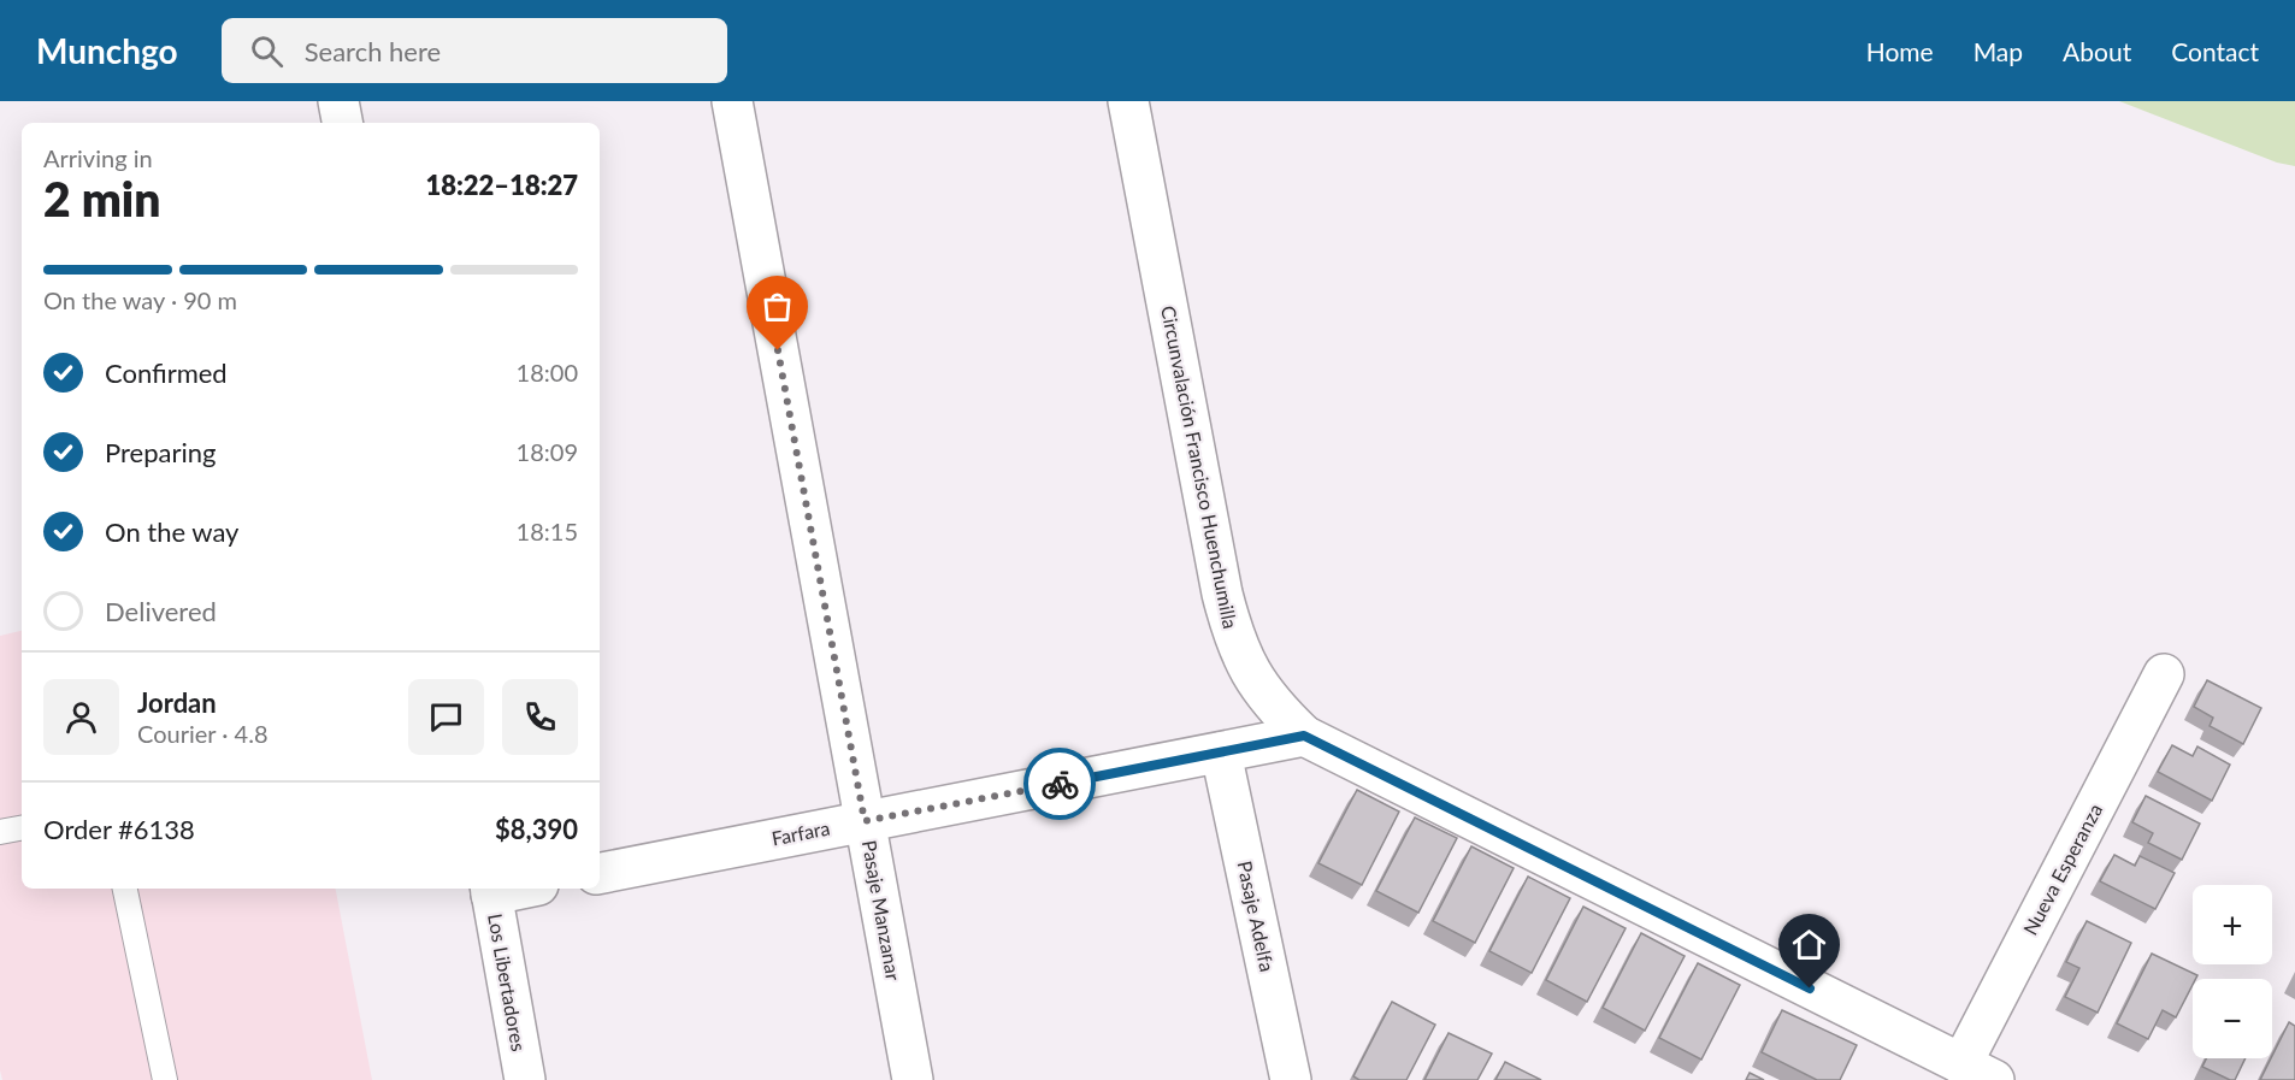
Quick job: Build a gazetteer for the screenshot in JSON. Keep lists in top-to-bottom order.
{
  "streets": {
    "street": [
      "Circunvalación Francisco Huenchumilla",
      "Farfara",
      "Nueva Esperanza",
      "Pasaje Manzanar",
      "Pasaje Adelfa",
      "Los Libertadores"
    ]
  },
  "crossings": [
    ["Circunvalación Francisco Huenchumilla", "Farfara"],
    ["Circunvalación Francisco Huenchumilla", "Nueva Esperanza"],
    ["Farfara", "Pasaje Manzanar"],
    ["Farfara", "Pasaje Adelfa"]
  ],
  "page": {
    "header": "Munchgo",
    "search": "Search here",
    "nav": [
      "Home",
      "Map",
      "About",
      "Contact"
    ],
    "heading": ["2 min", "Arriving in", "18:22–18:27"],
    "panel": [
      "Jordan",
      "Courier · 4.8",
      "Order #6138",
      "$8,390"
    ],
    "bar": "On the way · 90 m",
    "list": [
      ["Confirmed", "18:00"],
      ["Preparing", "18:09"],
      ["On the way", "18:15"],
      "Delivered"
    ],
    "map_buttons": ["+", "−"]
  }
}
